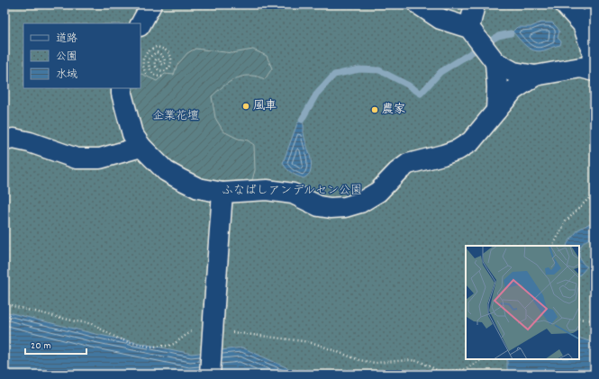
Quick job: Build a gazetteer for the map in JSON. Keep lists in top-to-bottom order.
{
  "parks": ["企業花壇", "ふなばしアンデルセン公園"],
  "places": ["風車", "農家"],
  "legend": ["道路", "公園", "水域"],
  "scale_bar": "20 m"
}
